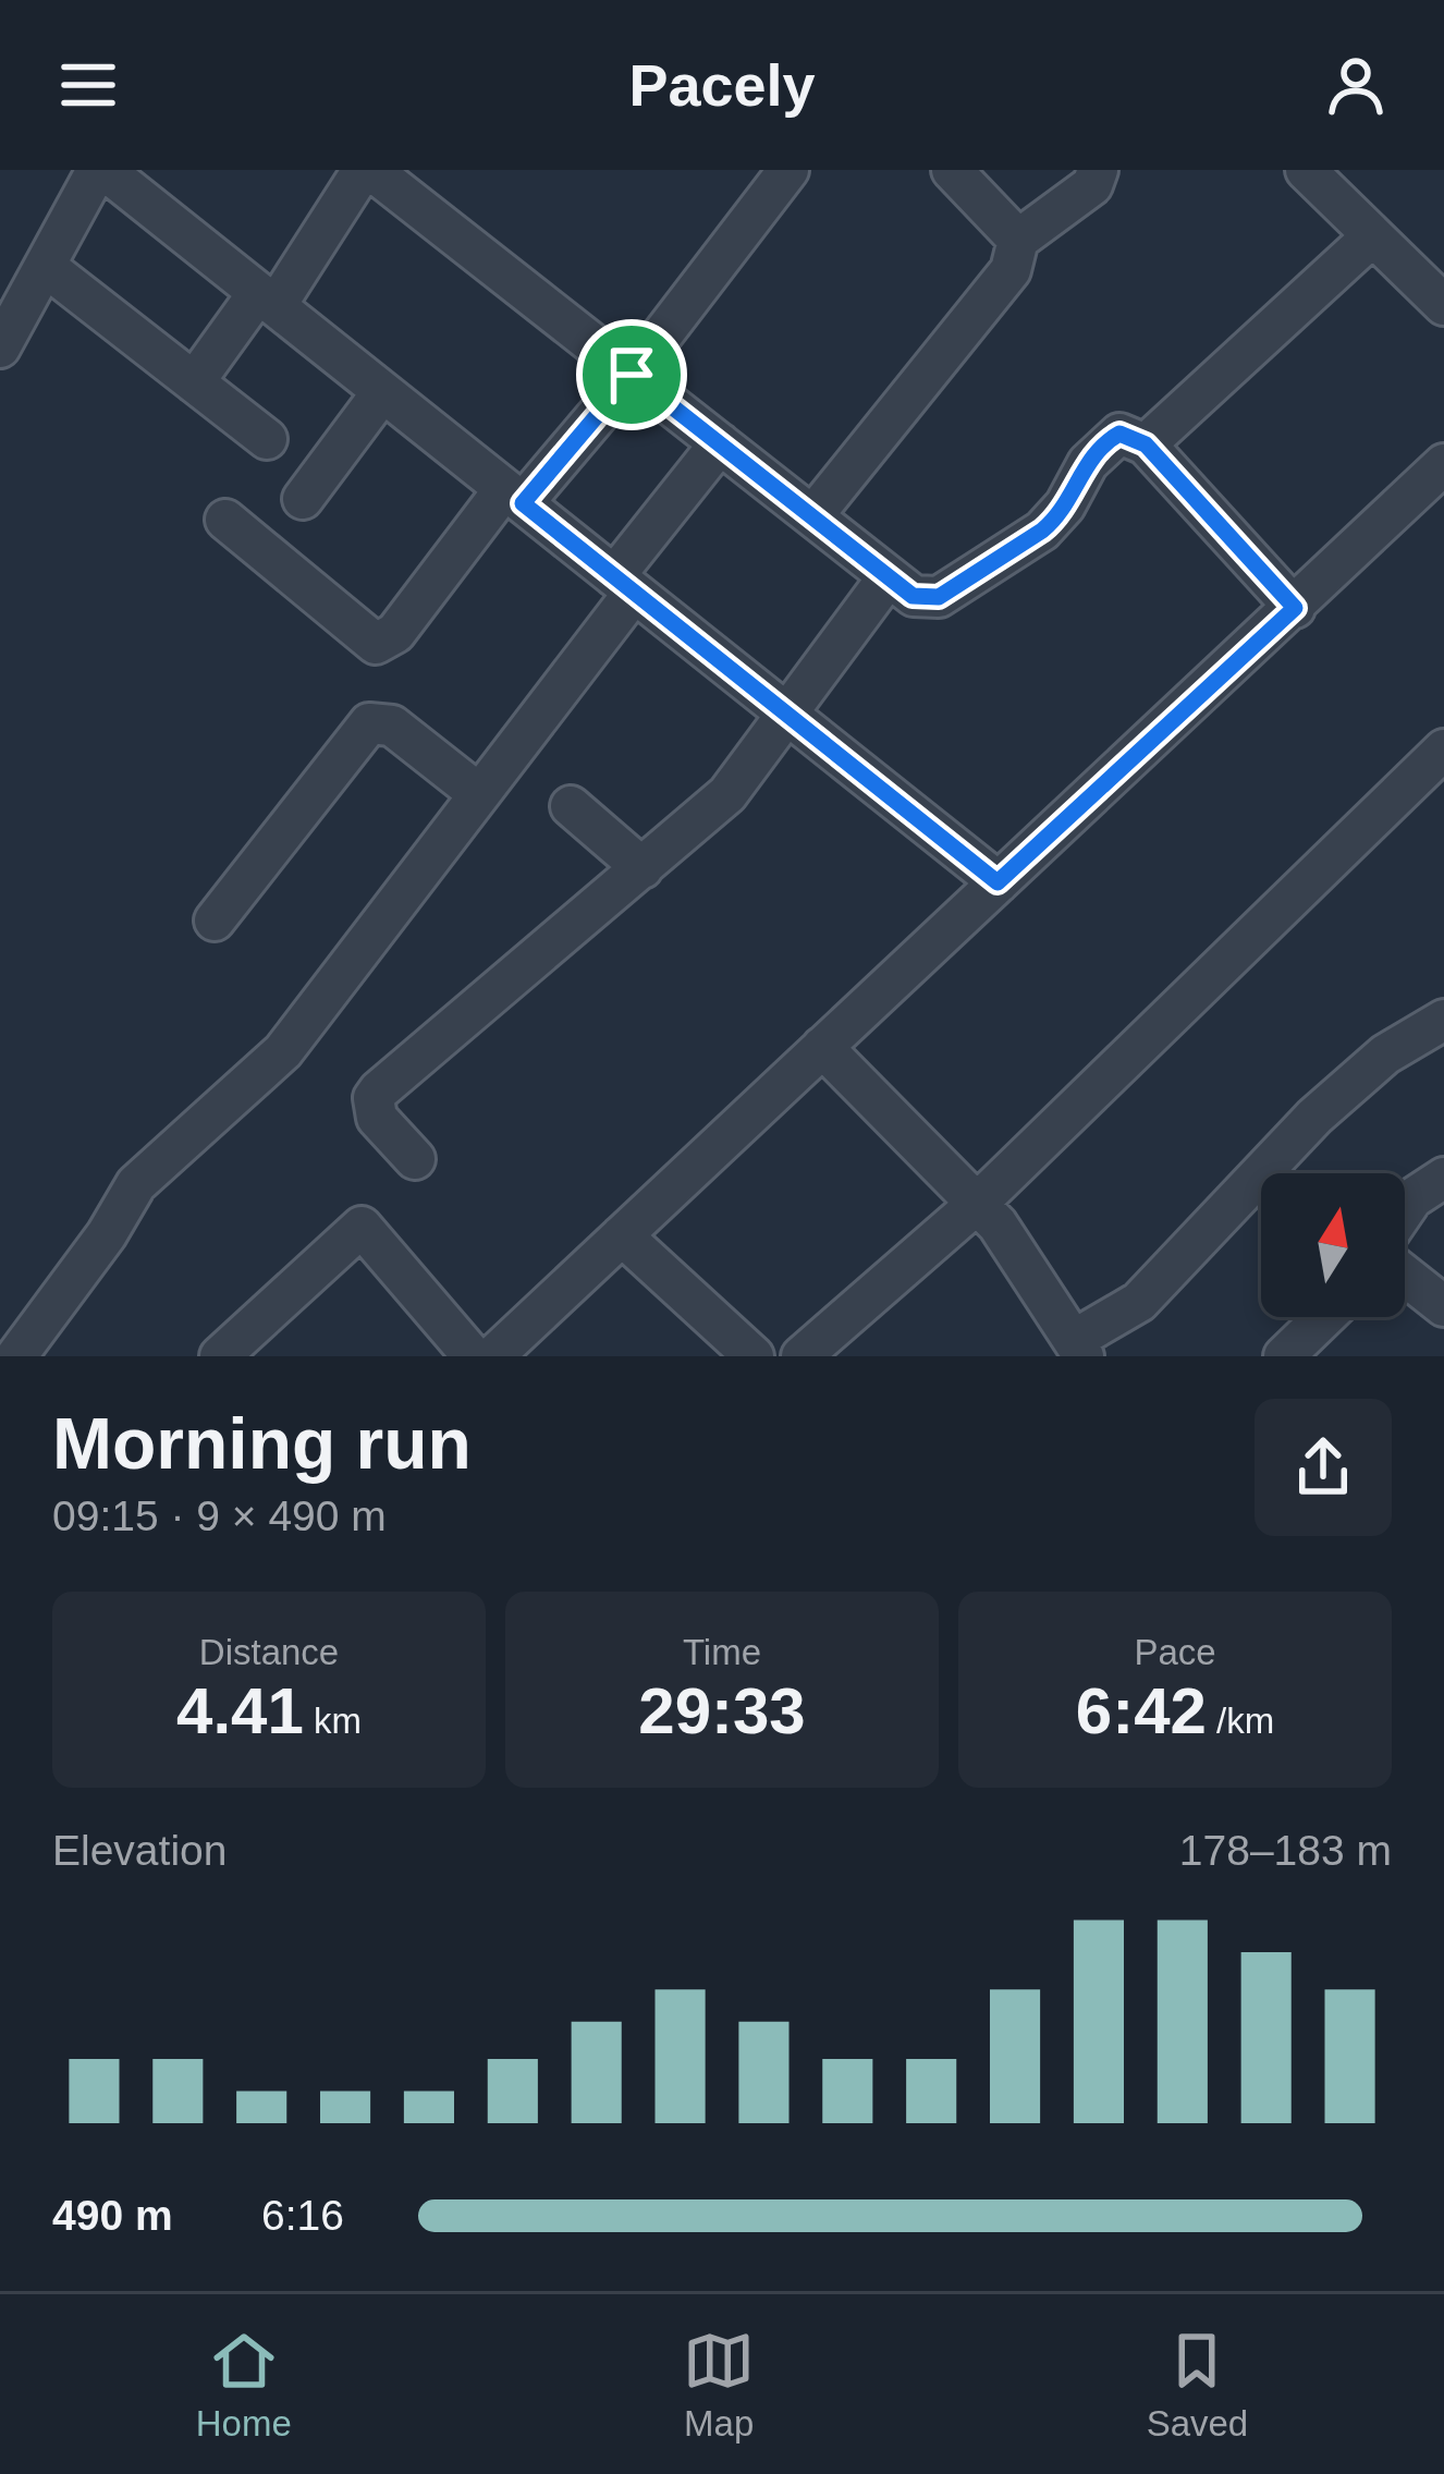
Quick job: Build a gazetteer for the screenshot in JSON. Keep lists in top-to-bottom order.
{
  "north": "top",
  "page": {
    "header": "Pacely",
    "heading": ["Morning run", "09:15 · 9 × 490 m"],
    "stats": [
      ["Distance", "4.41 km"],
      ["Time", "29:33"],
      ["Pace", "6:42 /km"]
    ],
    "chart": ["Elevation", "178–183 m"],
    "list": [
      {
        "name": "490 m",
        "note": "6:16"
      }
    ],
    "tabs": ["Home", "Map", "Saved"]
  }
}
